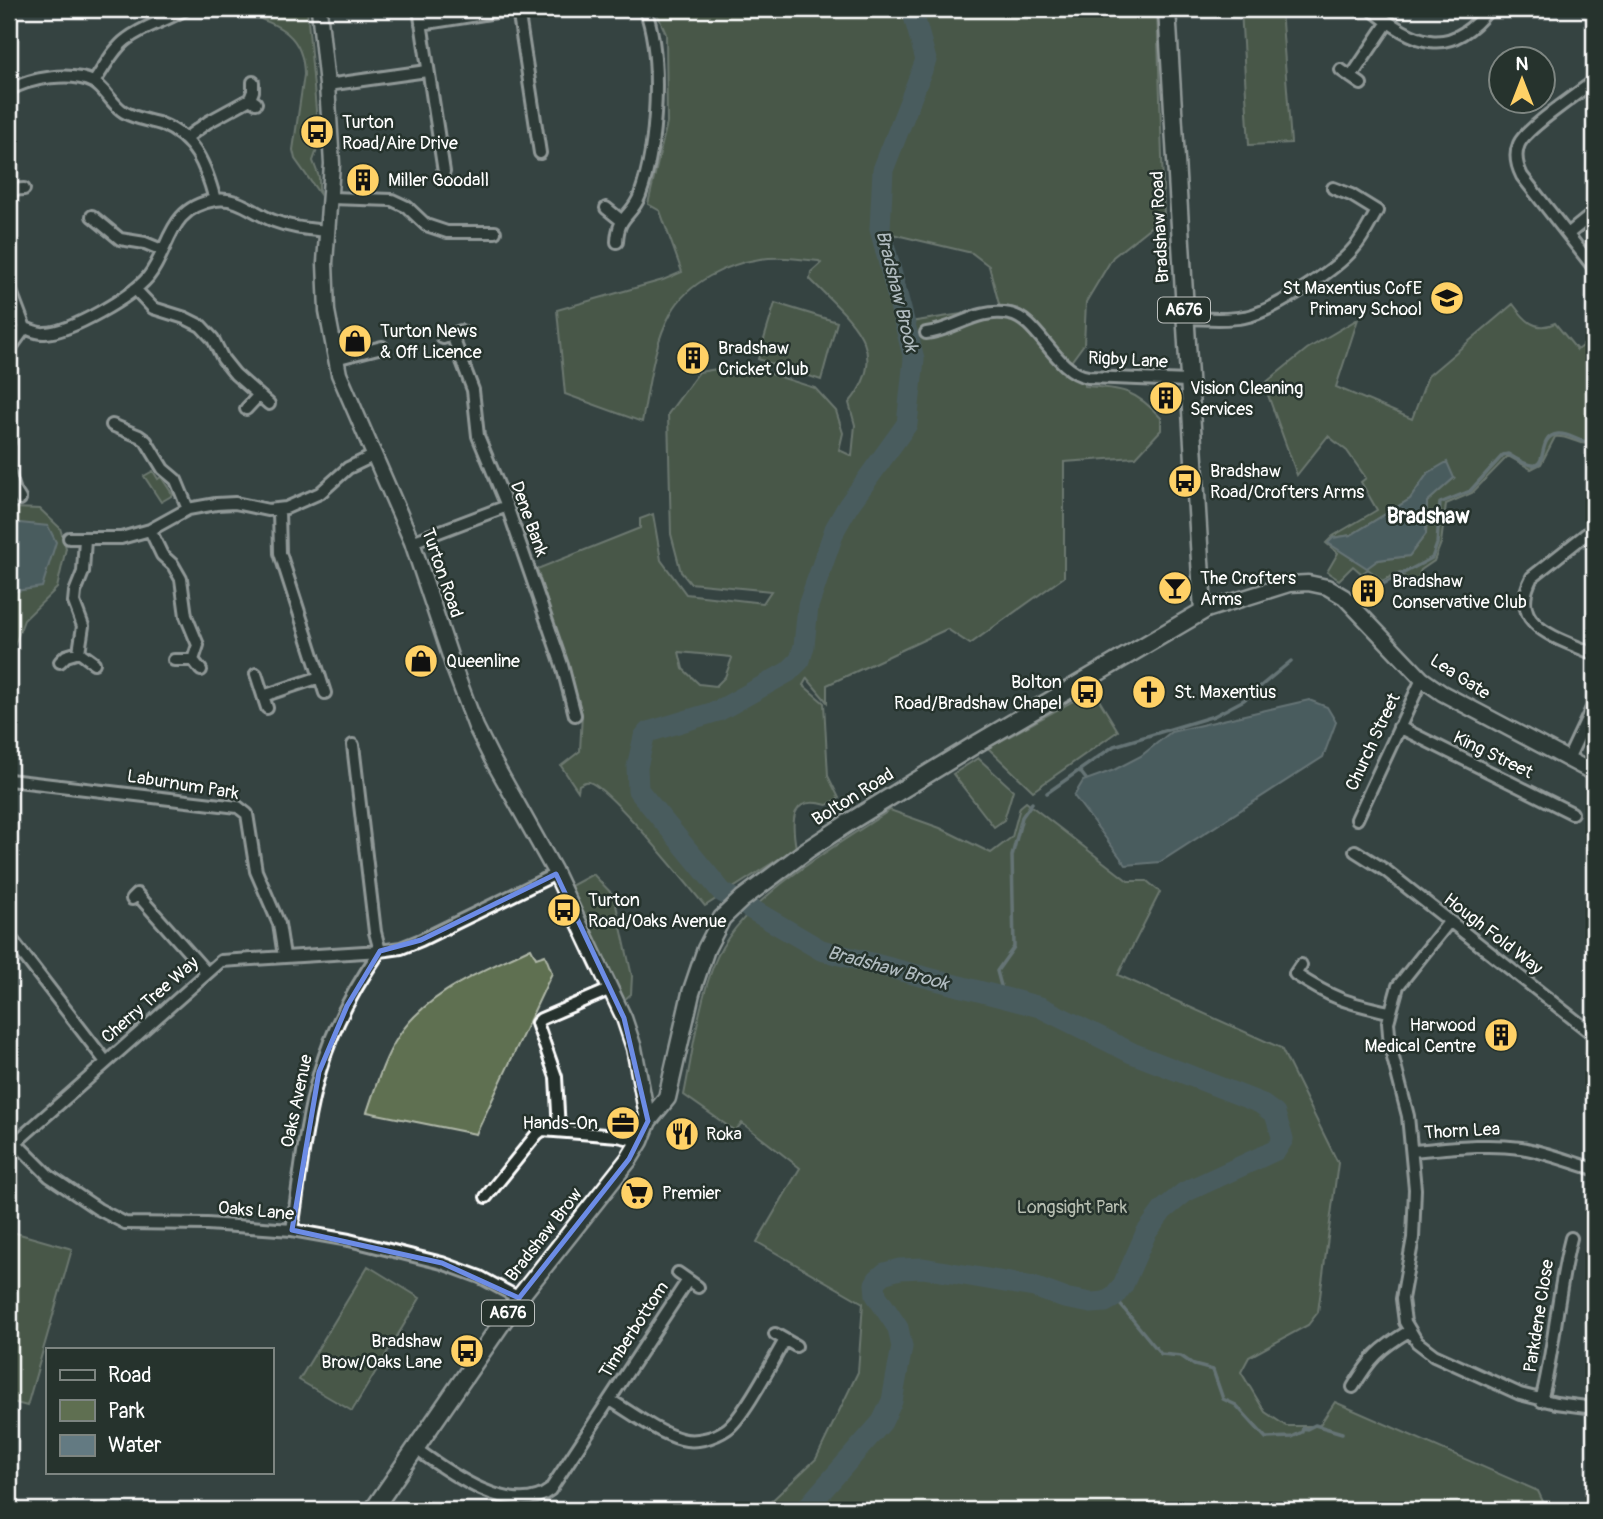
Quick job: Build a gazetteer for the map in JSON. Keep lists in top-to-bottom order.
{
  "streets": {
    "main road": [
      "Bradshaw Road",
      "A676",
      "Turton Road",
      "Lea Gate",
      "Bolton Road",
      "Bradshaw Brow"
    ],
    "street": [
      "Rigby Lane",
      "Dene Bank",
      "Church Street",
      "King Street",
      "Laburnum Park",
      "Hough Fold Way",
      "Cherry Tree Way",
      "Oaks Avenue",
      "Thorn Lea",
      "Oaks Lane",
      "Parkdene Close",
      "Timberbottom"
    ]
  },
  "crossings": [
    ["Bradshaw Road", "Rigby Lane"],
    ["Bradshaw Road", "Lea Gate"],
    ["Bradshaw Road", "Bolton Road"],
    ["Turton Road", "Bolton Road"],
    ["Turton Road", "Bradshaw Brow"],
    ["Lea Gate", "Church Street"],
    ["Lea Gate", "Bolton Road"],
    ["Church Street", "King Street"],
    ["Laburnum Park", "Cherry Tree Way"],
    ["Bolton Road", "Bradshaw Brow"],
    ["Cherry Tree Way", "Oaks Avenue"],
    ["Cherry Tree Way", "Oaks Lane"],
    ["Oaks Avenue", "Oaks Lane"],
    ["Oaks Lane", "Bradshaw Brow"],
    ["Bradshaw Brow", "Timberbottom"]
  ],
  "districts": ["Bradshaw"],
  "water": ["Bradshaw Brook"],
  "parks": ["Longsight Park"],
  "places": {
    "bus stop": [
      "Turton Road/Aire Drive",
      "Bradshaw Road/Crofters Arms",
      "Bolton Road/Bradshaw Chapel",
      "Turton Road/Oaks Avenue",
      "Bradshaw Brow/Oaks Lane"
    ],
    "building": [
      "Miller Goodall",
      "Bradshaw Cricket Club",
      "Vision Cleaning Services",
      "Bradshaw Conservative Club",
      "Harwood Medical Centre"
    ],
    "school or university": ["St Maxentius CofE Primary School"],
    "shop": ["Turton News & Off Licence", "Queenline"],
    "bar": ["The Crofters Arms"],
    "church": ["St. Maxentius"],
    "office": ["Hands-On"],
    "restaurant": ["Roka"],
    "supermarket": ["Premier"]
  },
  "legend": ["Road", "Park", "Water"],
  "north": "top"
}
